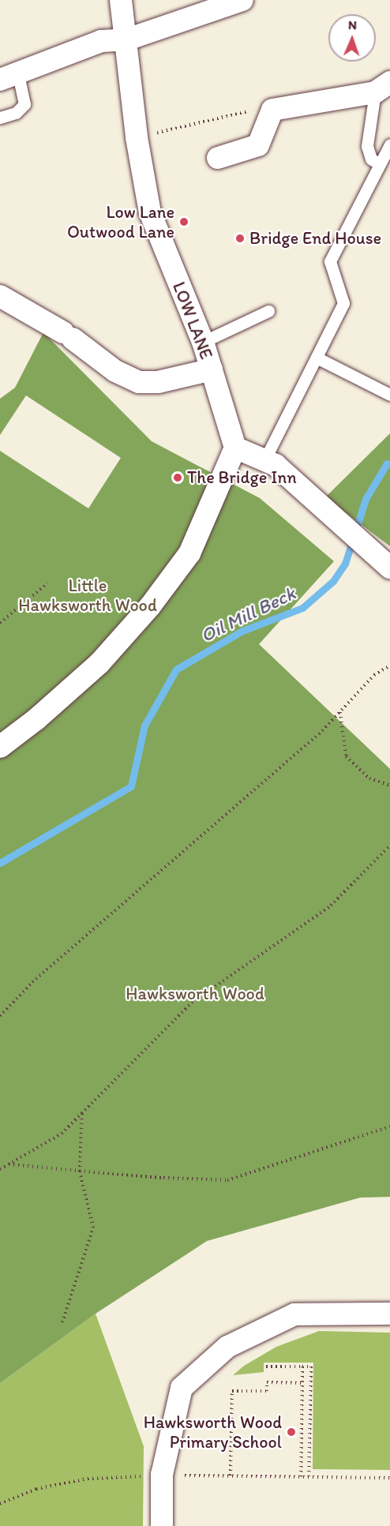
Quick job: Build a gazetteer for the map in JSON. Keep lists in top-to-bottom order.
{
  "streets": {
    "street": ["LOW LANE"]
  },
  "water": ["Oil Mill Beck"],
  "parks": ["Little Hawksworth Wood", "Hawksworth Wood"],
  "places": [
    "Low Lane Outwood Lane",
    "Bridge End House",
    "The Bridge Inn",
    "Hawksworth Wood Primary School"
  ],
  "north": "top"
}
